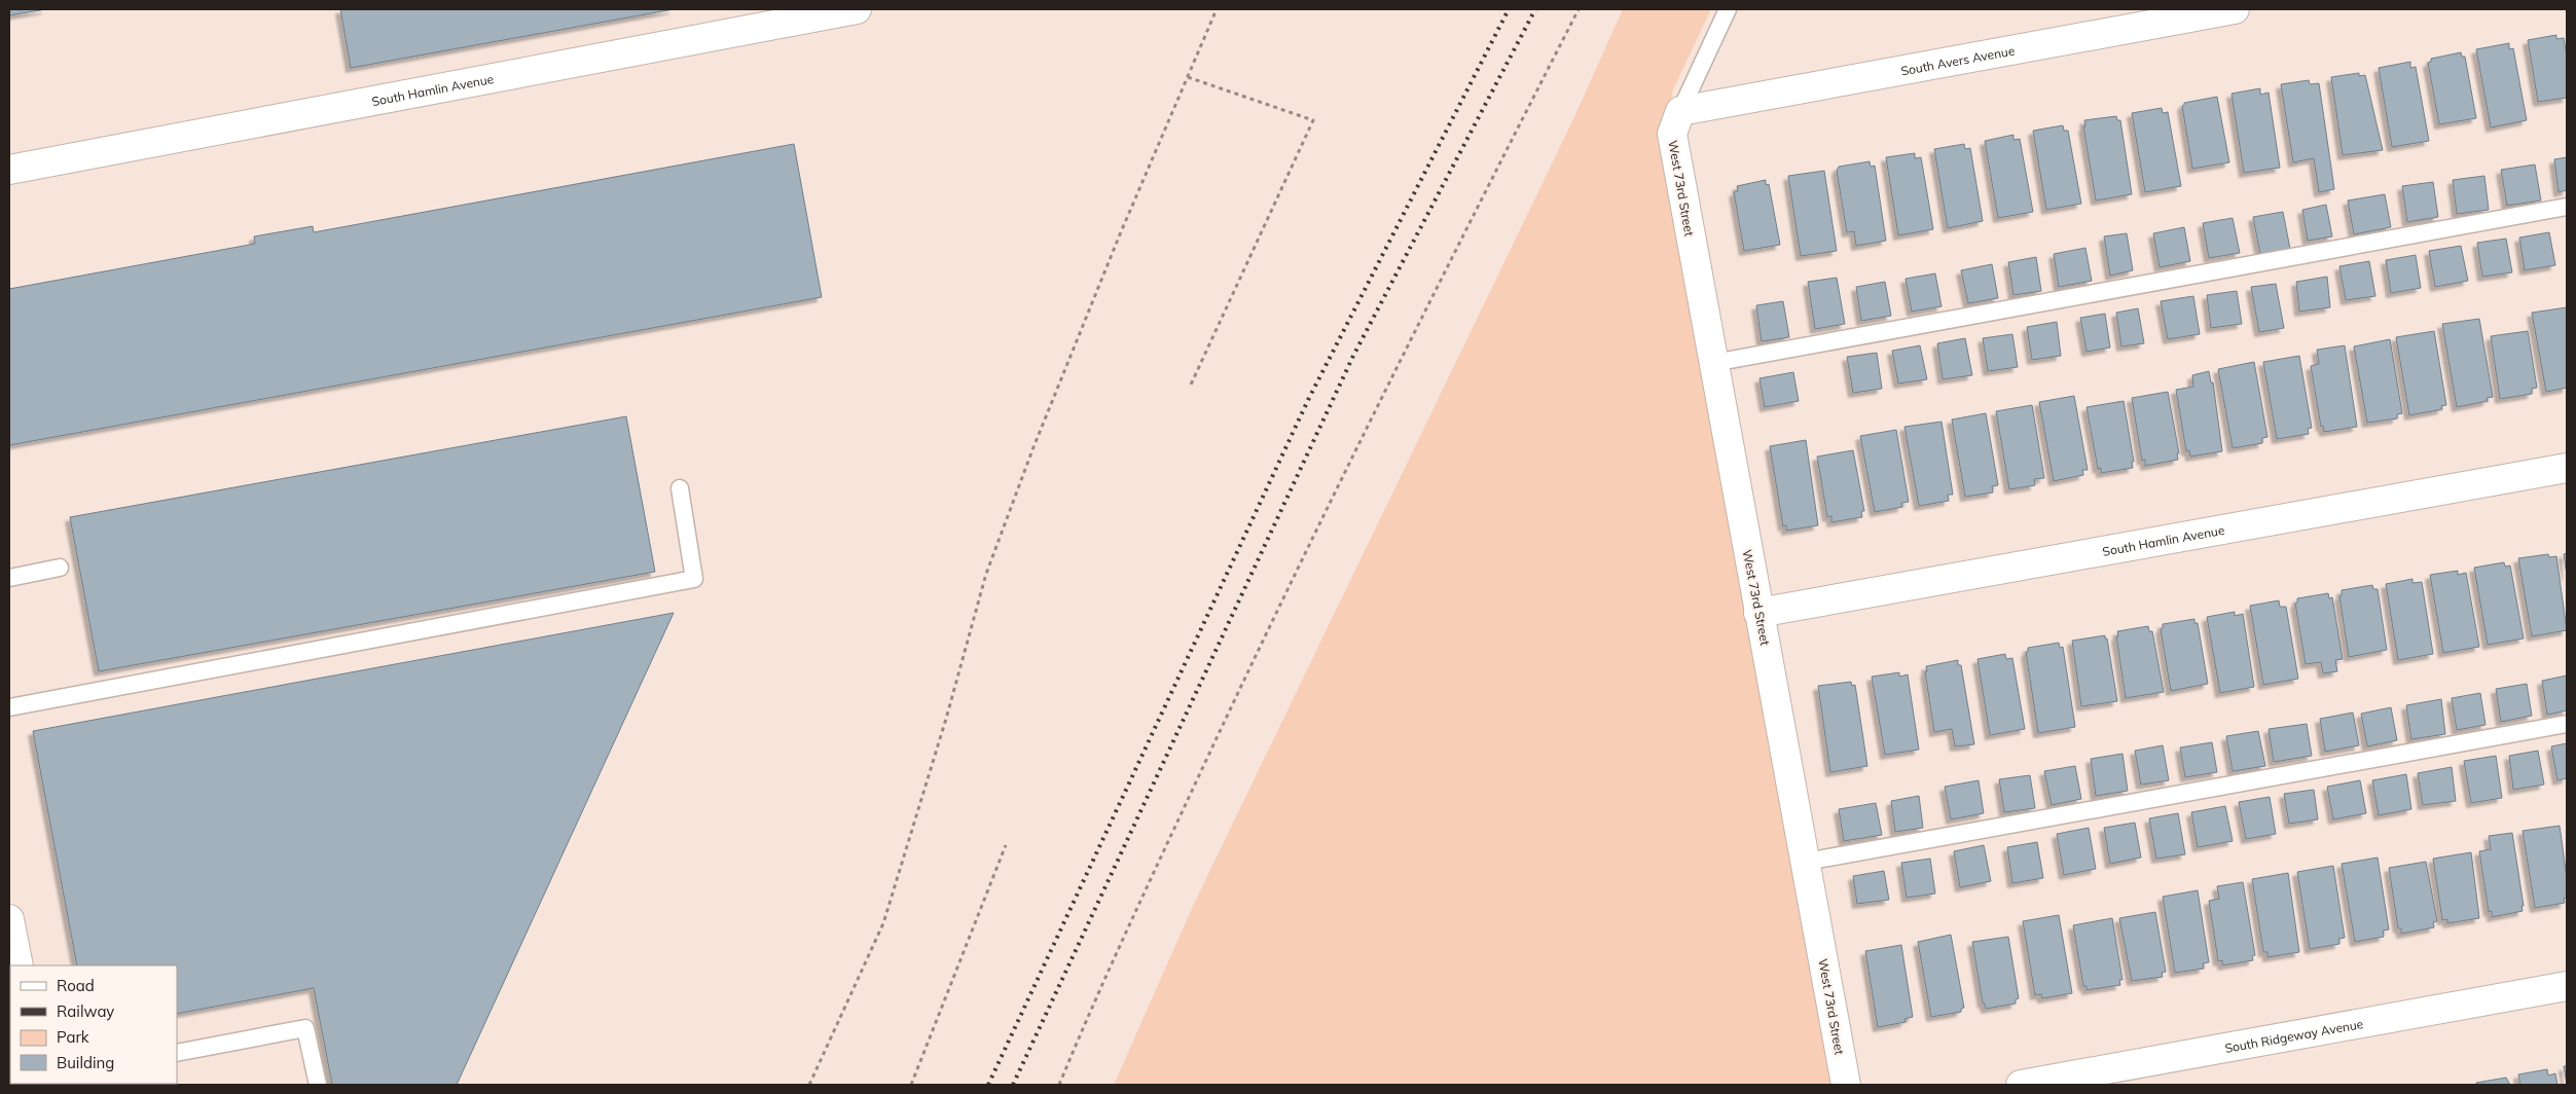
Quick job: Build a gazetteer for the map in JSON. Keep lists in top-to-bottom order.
{
  "streets": {
    "street": [
      "South Avers Avenue",
      "South Hamlin Avenue",
      "West 73rd Street",
      "South Ridgeway Avenue"
    ]
  },
  "crossings": [
    ["South Avers Avenue", "West 73rd Street"],
    ["South Hamlin Avenue", "West 73rd Street"]
  ],
  "legend": [
    "Road",
    "Railway",
    "Park",
    "Building"
  ]
}
